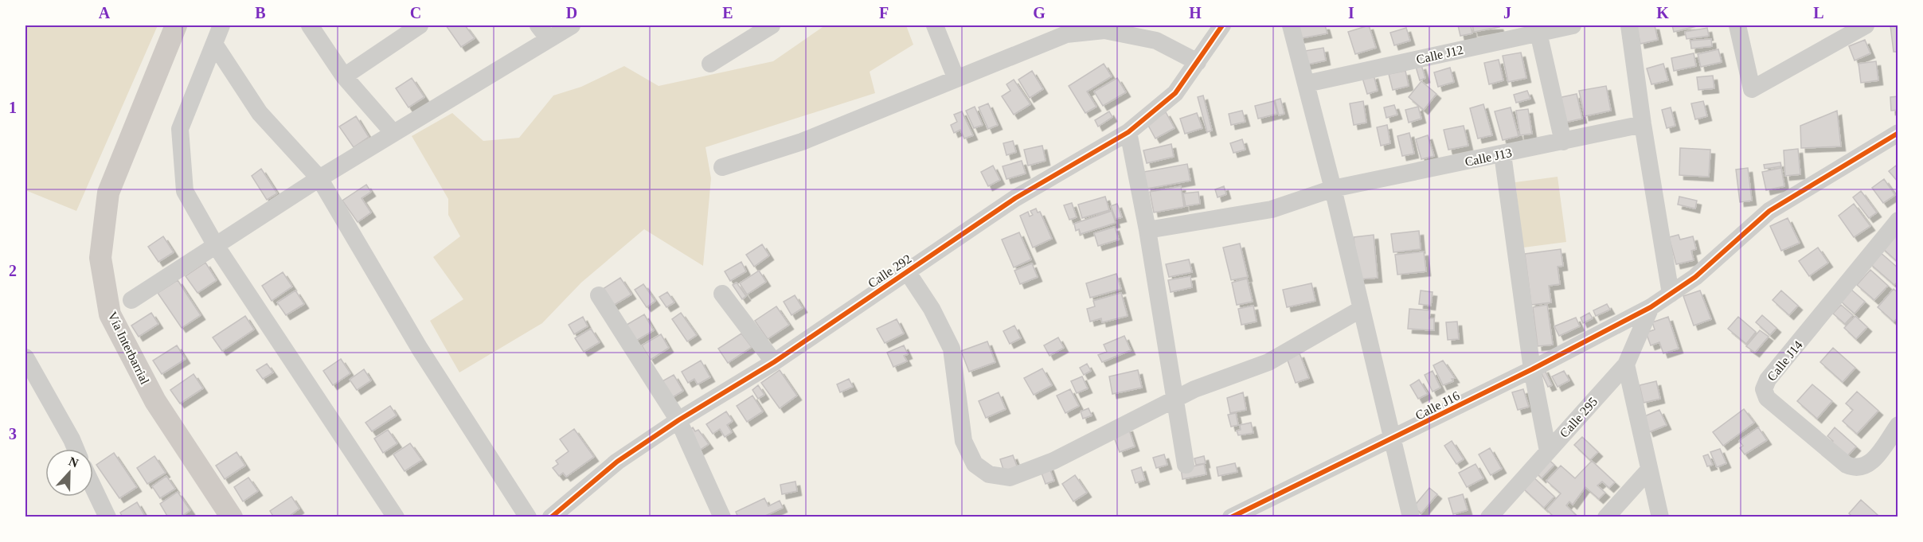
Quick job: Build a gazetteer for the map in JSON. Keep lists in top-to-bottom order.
{
  "streets": {
    "main road": ["Vía Interbarrial"],
    "street": [
      "Calle J12",
      "Calle J13",
      "Calle 292",
      "Calle J14",
      "Calle J16",
      "Calle 295"
    ]
  },
  "crossings": [
    ["Calle J16", "Calle 295"]
  ],
  "north": "top",
  "grid": {
    "columns": [
      "A",
      "B",
      "C",
      "D",
      "E",
      "F",
      "G",
      "H",
      "I",
      "J",
      "K",
      "L"
    ],
    "rows": ["1", "2", "3"]
  }
}
